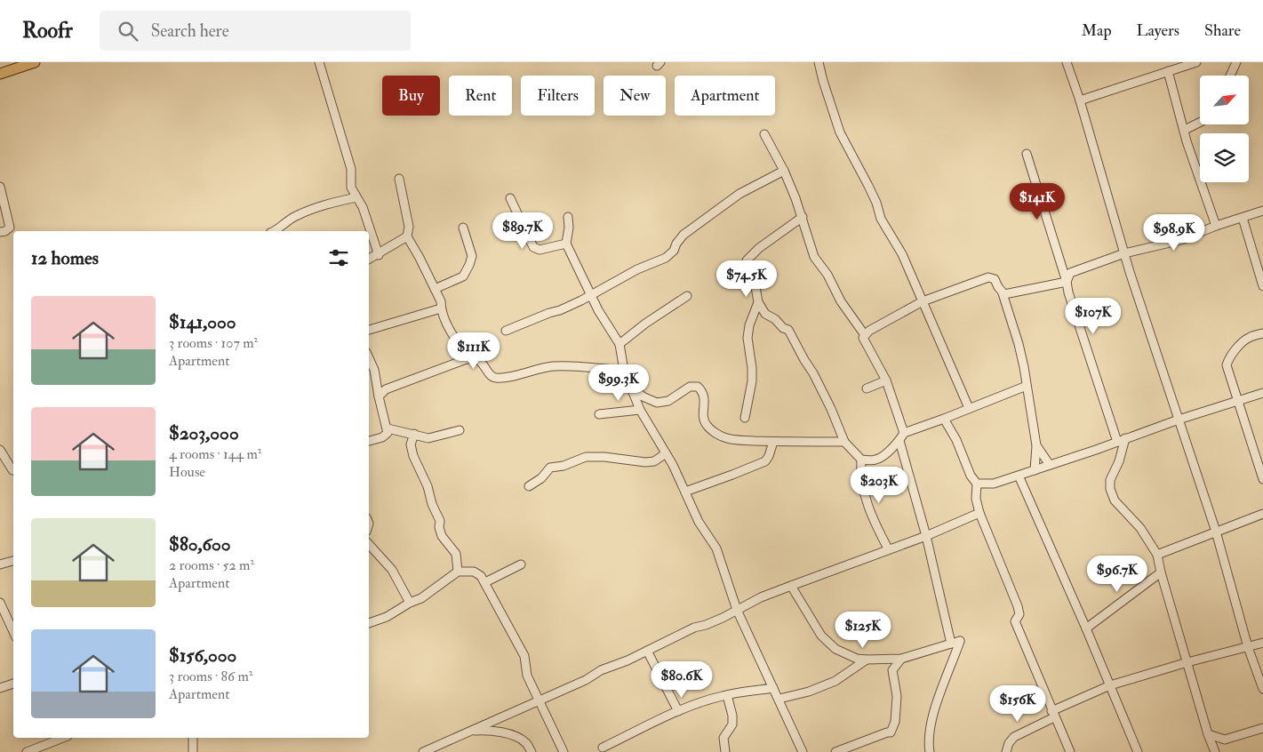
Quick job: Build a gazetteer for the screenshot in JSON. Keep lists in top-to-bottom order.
{
  "north": "top right",
  "page": {
    "header": "Roofr",
    "search": "Search here",
    "nav": ["Map", "Layers", "Share"],
    "chip": [
      "Buy",
      "Rent",
      "Filters",
      "New",
      "Apartment"
    ],
    "price": [
      "$141K",
      "$89.7K",
      "$98.9K",
      "$74.5K",
      "$107K",
      "$111K",
      "$99.3K",
      "$203K",
      "$96.7K",
      "$125K",
      "$80.6K",
      "$156K"
    ],
    "heading": "12 homes",
    "list": [
      {
        "name": "$141,000",
        "note": "3 rooms · 107 m² · Apartment"
      },
      {
        "name": "$203,000",
        "note": "4 rooms · 144 m² · House"
      },
      {
        "name": "$80,600",
        "note": "2 rooms · 52 m² · Apartment"
      },
      {
        "name": "$156,000",
        "note": "3 rooms · 86 m² · Apartment"
      }
    ]
  }
}
